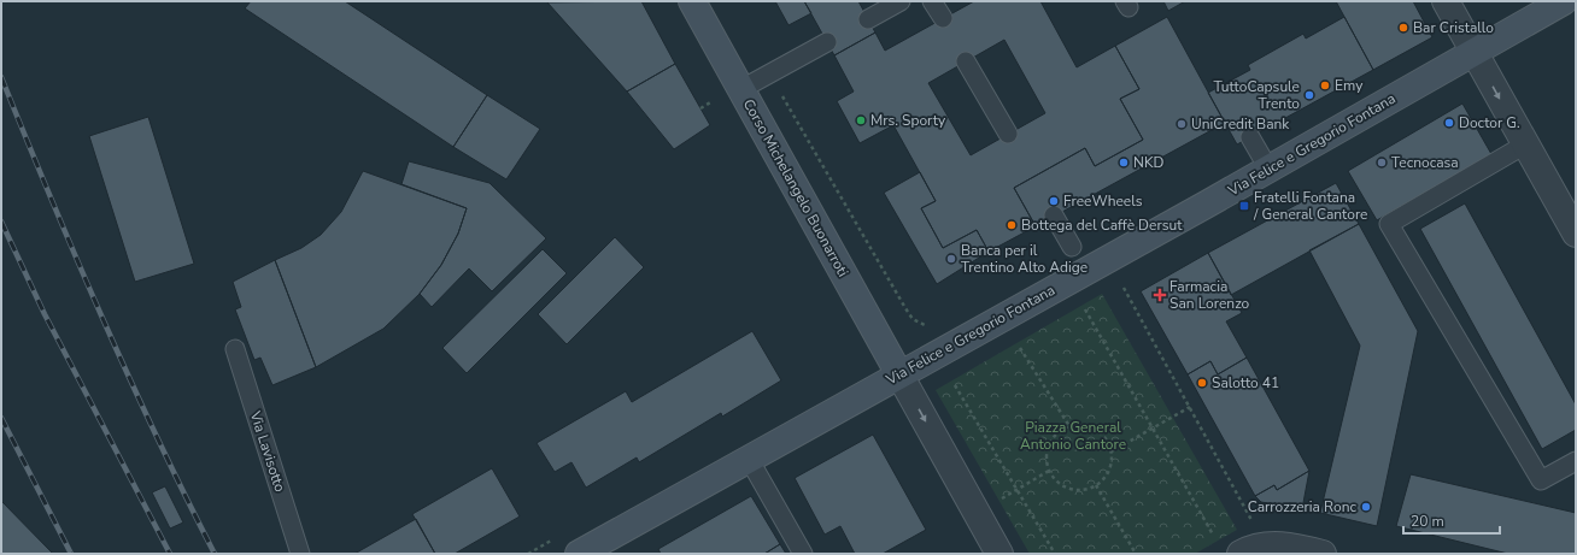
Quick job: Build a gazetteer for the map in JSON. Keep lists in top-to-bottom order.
{
  "streets": {
    "main road": ["Via Felice e Gregorio Fontana", "Corso Michelangelo Buonarroti"],
    "lane": ["Via Lavisotto"]
  },
  "crossings": [
    ["Via Felice e Gregorio Fontana", "Corso Michelangelo Buonarroti"]
  ],
  "parks": ["Piazza General Antonio Cantore"],
  "places": {
    "other": [
      "Bar Cristallo",
      "Emy",
      "TuttoCapsule Trento",
      "Mrs. Sporty",
      "Doctor G.",
      "UniCredit Bank",
      "NKD",
      "Tecnocasa",
      "FreeWheels",
      "Bottega del Caffè Dersut",
      "Banca per il Trentino Alto Adige",
      "Salotto 41",
      "Carrozzeria Ronc"
    ],
    "transit": ["Fratelli Fontana / General Cantore"],
    "health": ["Farmacia San Lorenzo"]
  },
  "scale_bar": "20 m"
}
